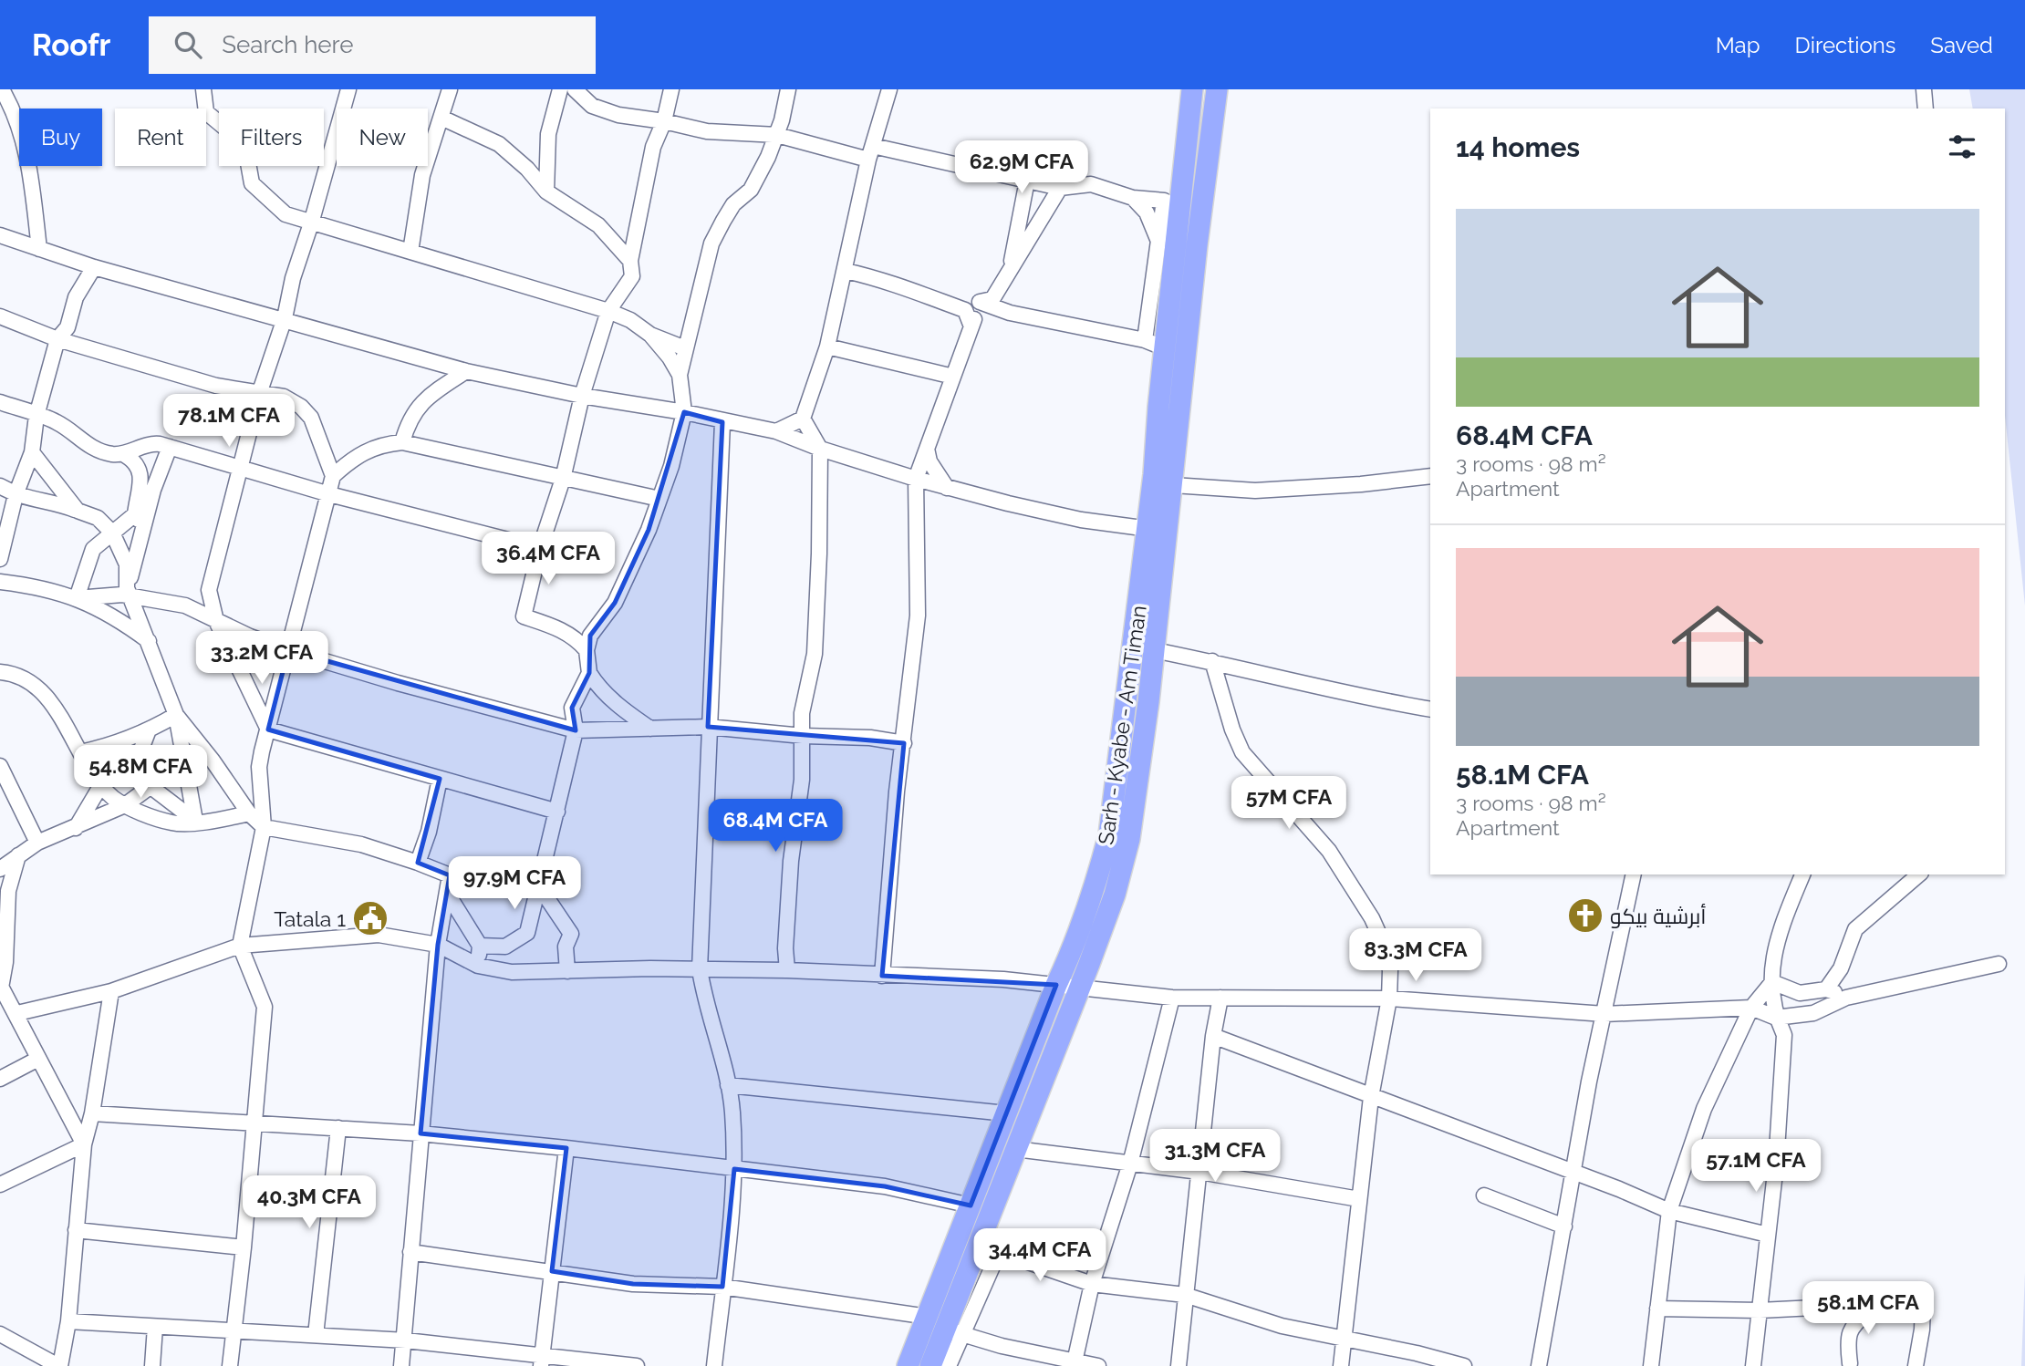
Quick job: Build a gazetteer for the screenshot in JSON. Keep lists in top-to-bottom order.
{
  "streets": {
    "highway": ["Sarh - Kyabe - Am Timan"]
  },
  "places": {
    "church": ["أبرشية بيكو"],
    "public building": ["Tatala 1"]
  },
  "page": {
    "header": "Roofr",
    "search": "Search here",
    "nav": ["Map", "Directions", "Saved"],
    "chip": [
      "Buy",
      "Rent",
      "Filters",
      "New"
    ],
    "heading": "14 homes",
    "price": [
      "62.9M CFA",
      "78.1M CFA",
      "36.4M CFA",
      "33.2M CFA",
      "54.8M CFA",
      "57M CFA",
      "68.4M CFA",
      "97.9M CFA",
      "83.3M CFA",
      "31.3M CFA",
      "57.1M CFA",
      "40.3M CFA",
      "34.4M CFA",
      "58.1M CFA"
    ],
    "list": [
      {
        "name": "68.4M CFA",
        "note": "3 rooms · 98 m² · Apartment"
      },
      {
        "name": "58.1M CFA",
        "note": "3 rooms · 98 m² · Apartment"
      }
    ]
  }
}
